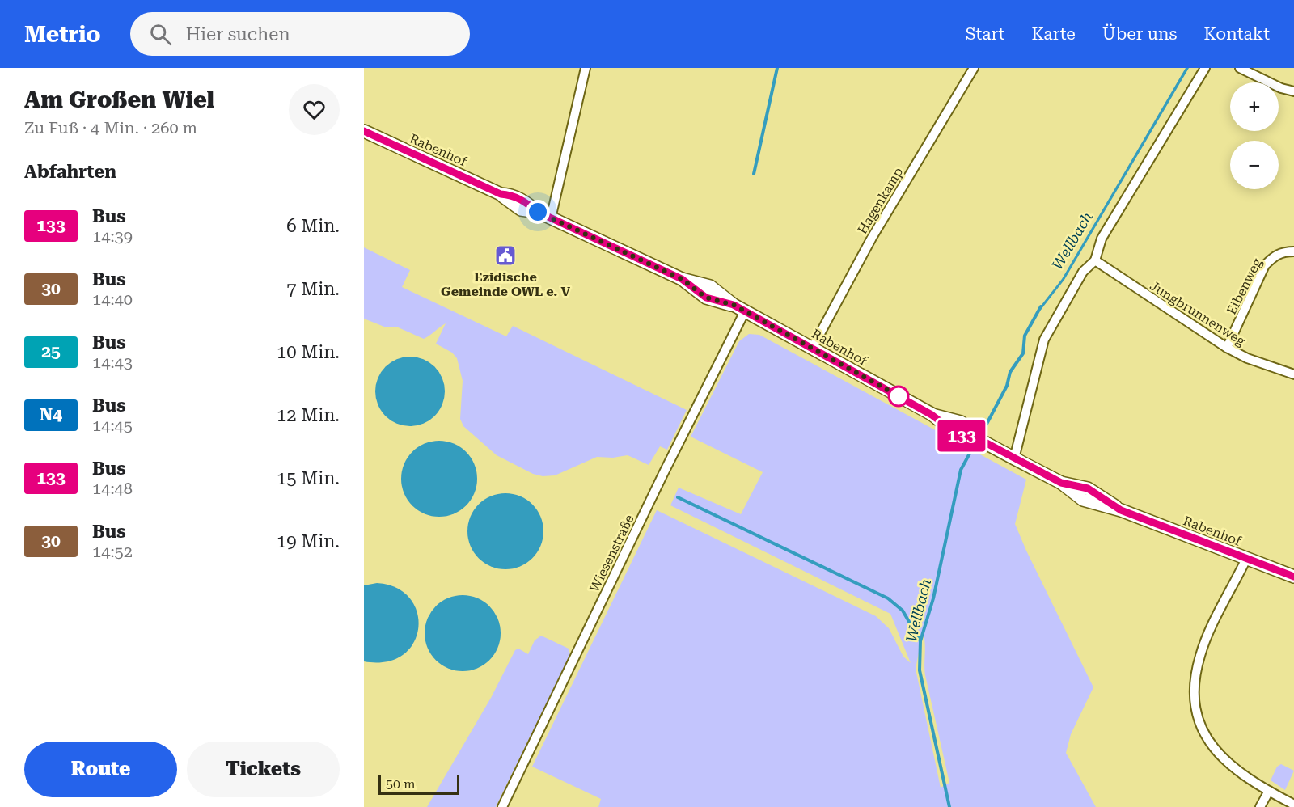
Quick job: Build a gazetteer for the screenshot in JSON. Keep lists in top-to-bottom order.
{
  "streets": {
    "street": [
      "Rabenhof",
      "Hagenkamp",
      "Eibenweg",
      "Jungbrunnenweg",
      "Wiesenstraße"
    ]
  },
  "crossings": [
    ["Rabenhof", "Hagenkamp"],
    ["Rabenhof", "Wiesenstraße"],
    ["Eibenweg", "Jungbrunnenweg"]
  ],
  "water": ["Wellbach"],
  "places": {
    "public building": ["Ezidische Gemeinde OWL e. V"]
  },
  "lines": ["bus line 133"],
  "scale_bar": "50 m",
  "page": {
    "header": "Metrio",
    "search": "Hier suchen",
    "nav": [
      "Start",
      "Karte",
      "Über uns",
      "Kontakt"
    ],
    "heading": [
      ["Am Großen Wiel", "Zu Fuß · 4 Min. · 260 m"],
      "Abfahrten"
    ],
    "on_map": "133",
    "map_buttons": ["+", "−"],
    "list": [
      {
        "mark": "133",
        "name": "Bus",
        "note": "14:39",
        "value": "6 Min."
      },
      {
        "mark": "30",
        "name": "Bus",
        "note": "14:40",
        "value": "7 Min."
      },
      {
        "mark": "25",
        "name": "Bus",
        "note": "14:43",
        "value": "10 Min."
      },
      {
        "mark": "N4",
        "name": "Bus",
        "note": "14:45",
        "value": "12 Min."
      },
      {
        "mark": "133",
        "name": "Bus",
        "note": "14:48",
        "value": "15 Min."
      },
      {
        "mark": "30",
        "name": "Bus",
        "note": "14:52",
        "value": "19 Min."
      }
    ],
    "buttons": ["Route", "Tickets"],
    "scale": "50 m"
  }
}
